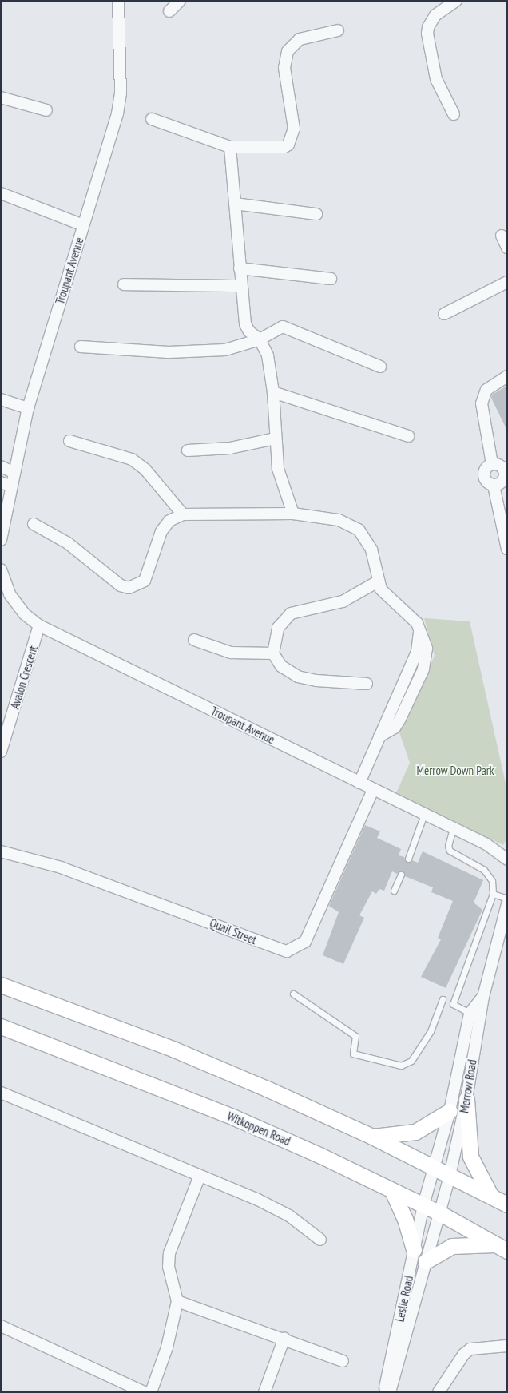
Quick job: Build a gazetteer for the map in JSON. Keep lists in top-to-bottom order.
{
  "streets": {
    "main road": ["Witkoppen Road"],
    "street": [
      "Troupant Avenue",
      "Avalon Crescent",
      "Quail Street",
      "Merrow Road",
      "Leslie Road"
    ]
  },
  "crossings": [
    ["Troupant Avenue", "Avalon Crescent"],
    ["Troupant Avenue", "Quail Street"],
    ["Merrow Road", "Witkoppen Road"],
    ["Merrow Road", "Leslie Road"],
    ["Witkoppen Road", "Leslie Road"]
  ],
  "parks": ["Merrow Down Park"]
}
